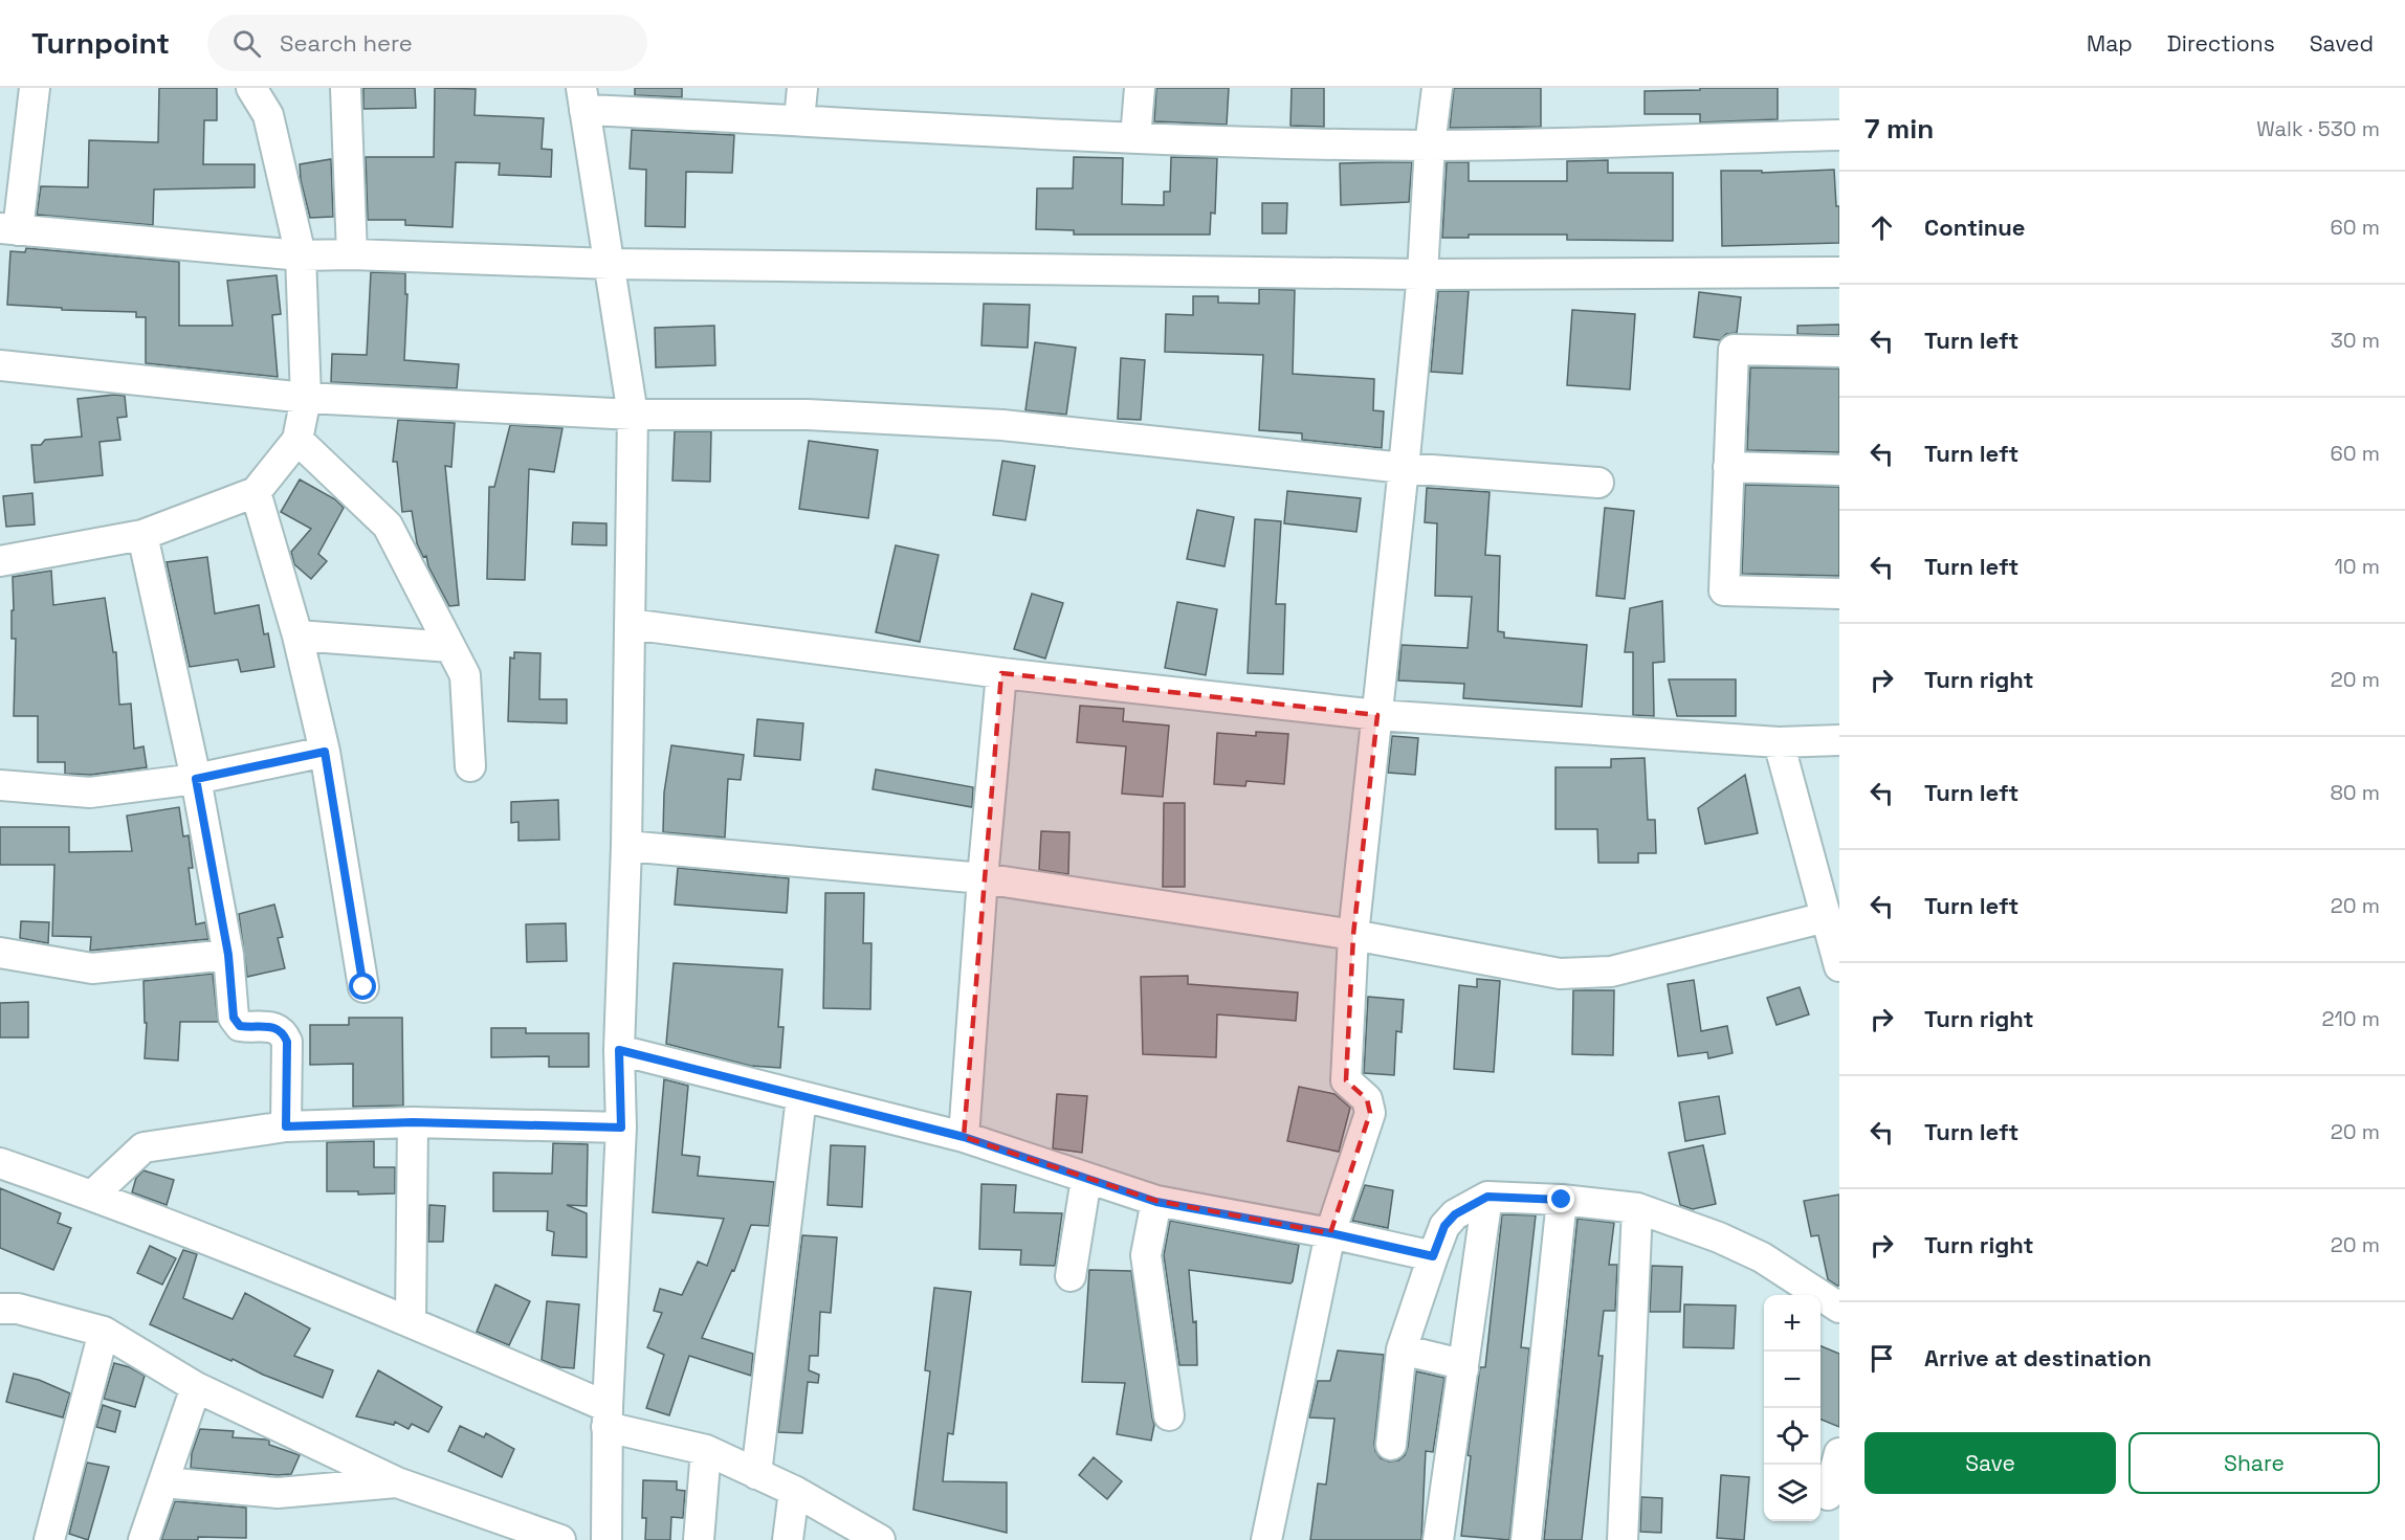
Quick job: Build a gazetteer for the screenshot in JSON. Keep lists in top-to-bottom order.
{
  "page": {
    "header": "Turnpoint",
    "search": "Search here",
    "nav": ["Map", "Directions", "Saved"],
    "heading": ["7 min", "Walk · 530 m"],
    "list": [
      ["Continue", "60 m"],
      ["Turn left", "30 m"],
      ["Turn left", "60 m"],
      ["Turn left", "10 m"],
      ["Turn right", "20 m"],
      ["Turn left", "80 m"],
      ["Turn left", "20 m"],
      ["Turn right", "210 m"],
      ["Turn left", "20 m"],
      ["Turn right", "20 m"],
      "Arrive at destination"
    ],
    "map_buttons": ["+", "−"],
    "buttons": ["Save", "Share"]
  }
}
